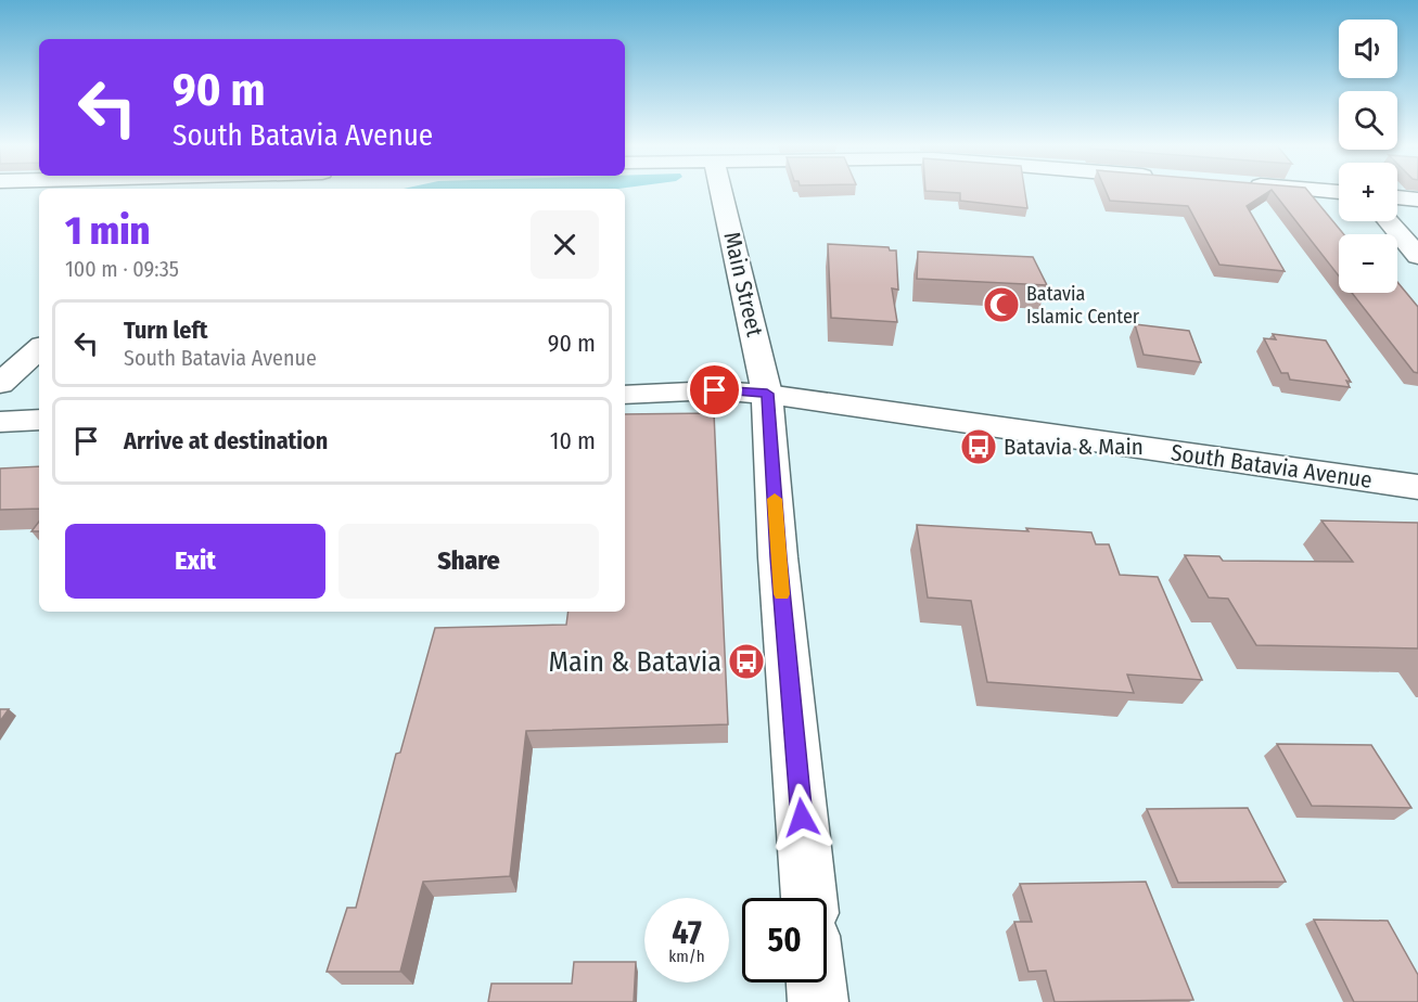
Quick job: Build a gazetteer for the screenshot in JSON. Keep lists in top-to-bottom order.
{
  "streets": {
    "street": ["Main Street", "South Batavia Avenue"]
  },
  "crossings": [
    ["Main Street", "South Batavia Avenue"]
  ],
  "places": {
    "mosque": ["Batavia Islamic Center"],
    "bus stop": ["Batavia & Main", "Main & Batavia"]
  },
  "page": {
    "map_buttons": ["+", "−"],
    "turn": ["90 m", "South Batavia Avenue"],
    "heading": ["1 min", "100 m · 09:35"],
    "list": [
      {
        "name": "Turn left",
        "note": "South Batavia Avenue",
        "value": "90 m"
      },
      {
        "name": "Arrive at destination",
        "value": "10 m"
      }
    ],
    "buttons": ["Exit", "Share"],
    "speed": "47 km/h",
    "limit": "50"
  }
}
